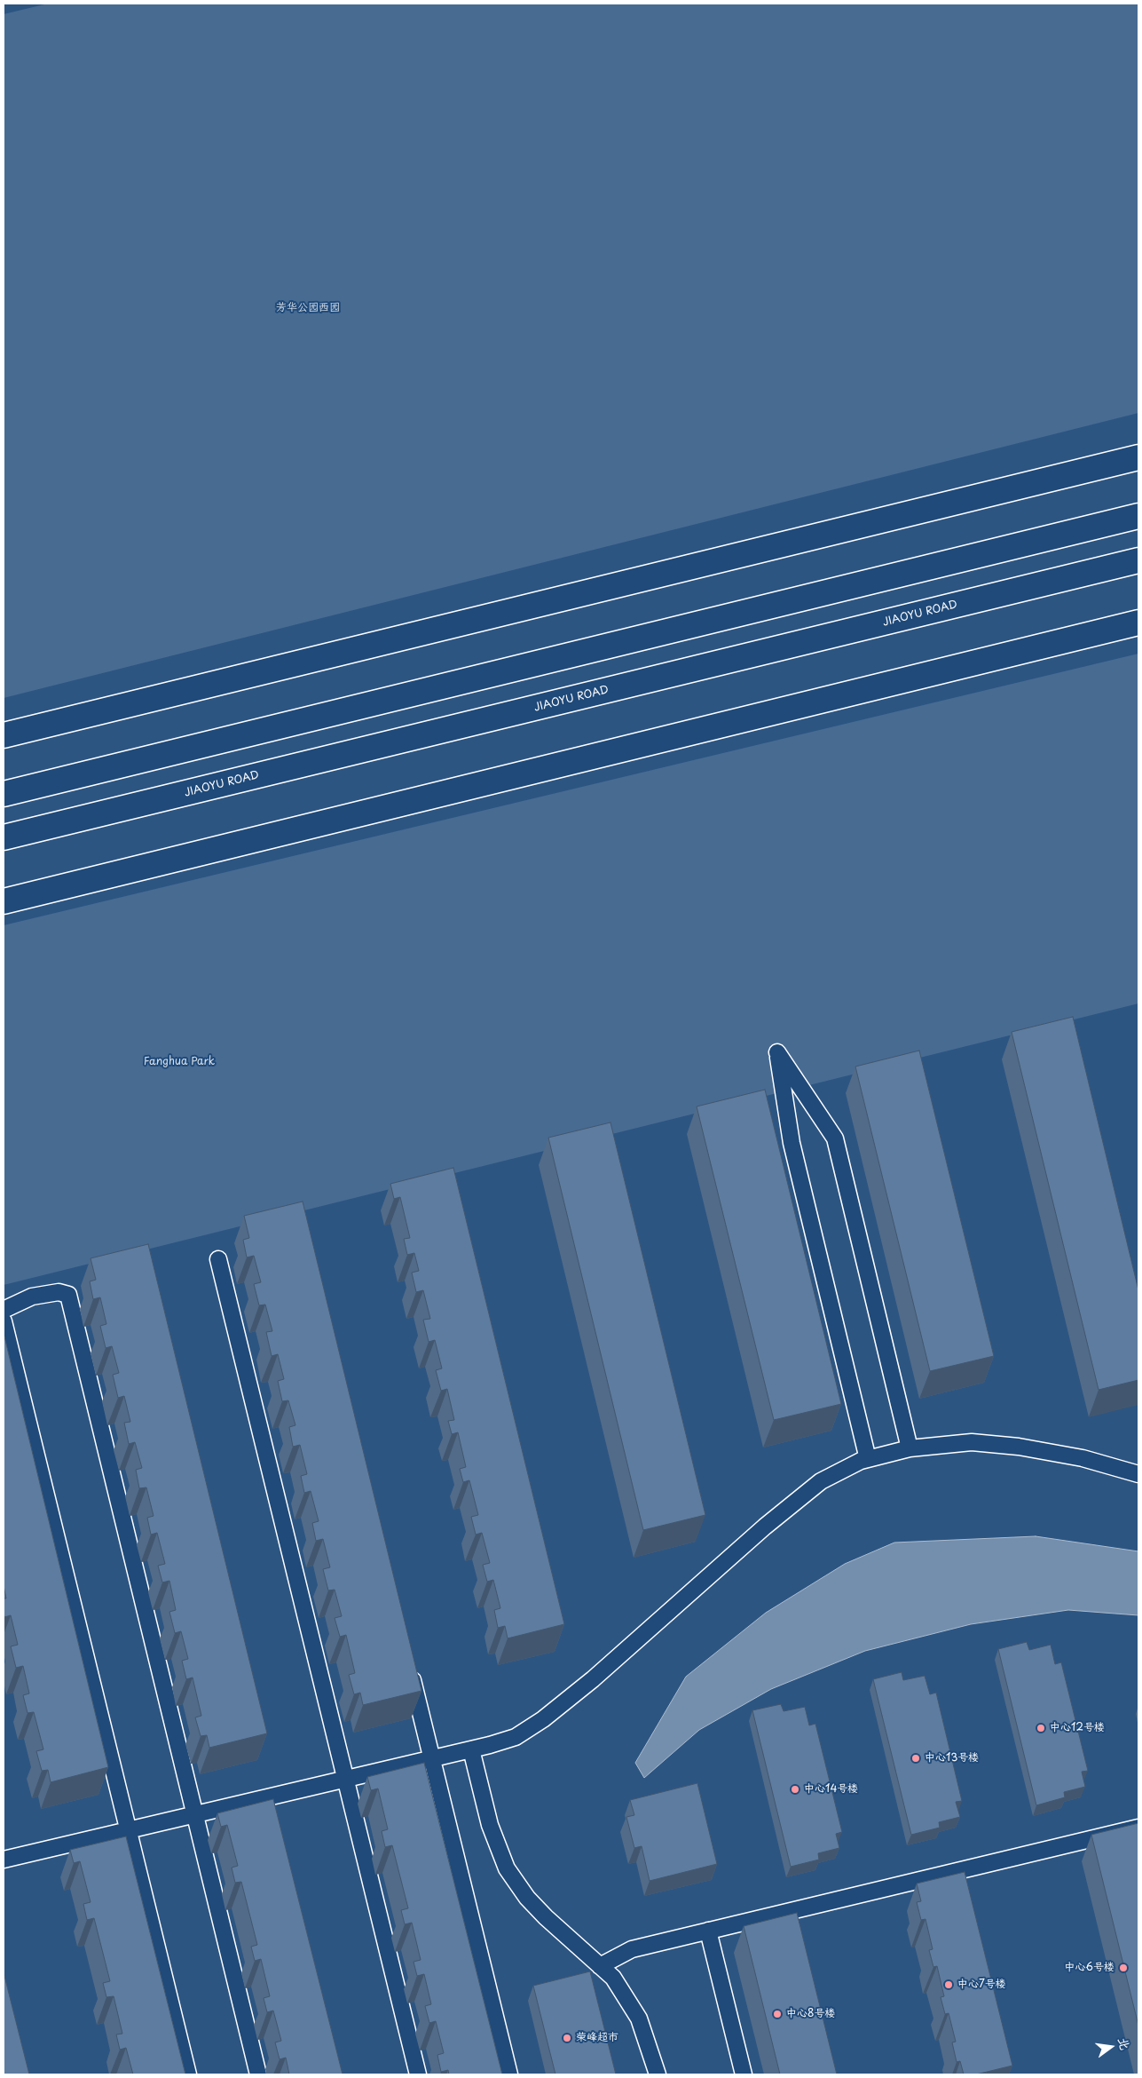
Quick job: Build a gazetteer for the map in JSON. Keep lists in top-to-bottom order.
{
  "streets": {
    "street": ["JIAOYU ROAD"]
  },
  "parks": ["芳华公园西园", "Fanghua Park"],
  "places": [
    "中心12号楼",
    "中心13号楼",
    "中心14号楼",
    "中心6号楼",
    "中心7号楼",
    "中心8号楼",
    "荣峰超市"
  ],
  "north": "right"
}
